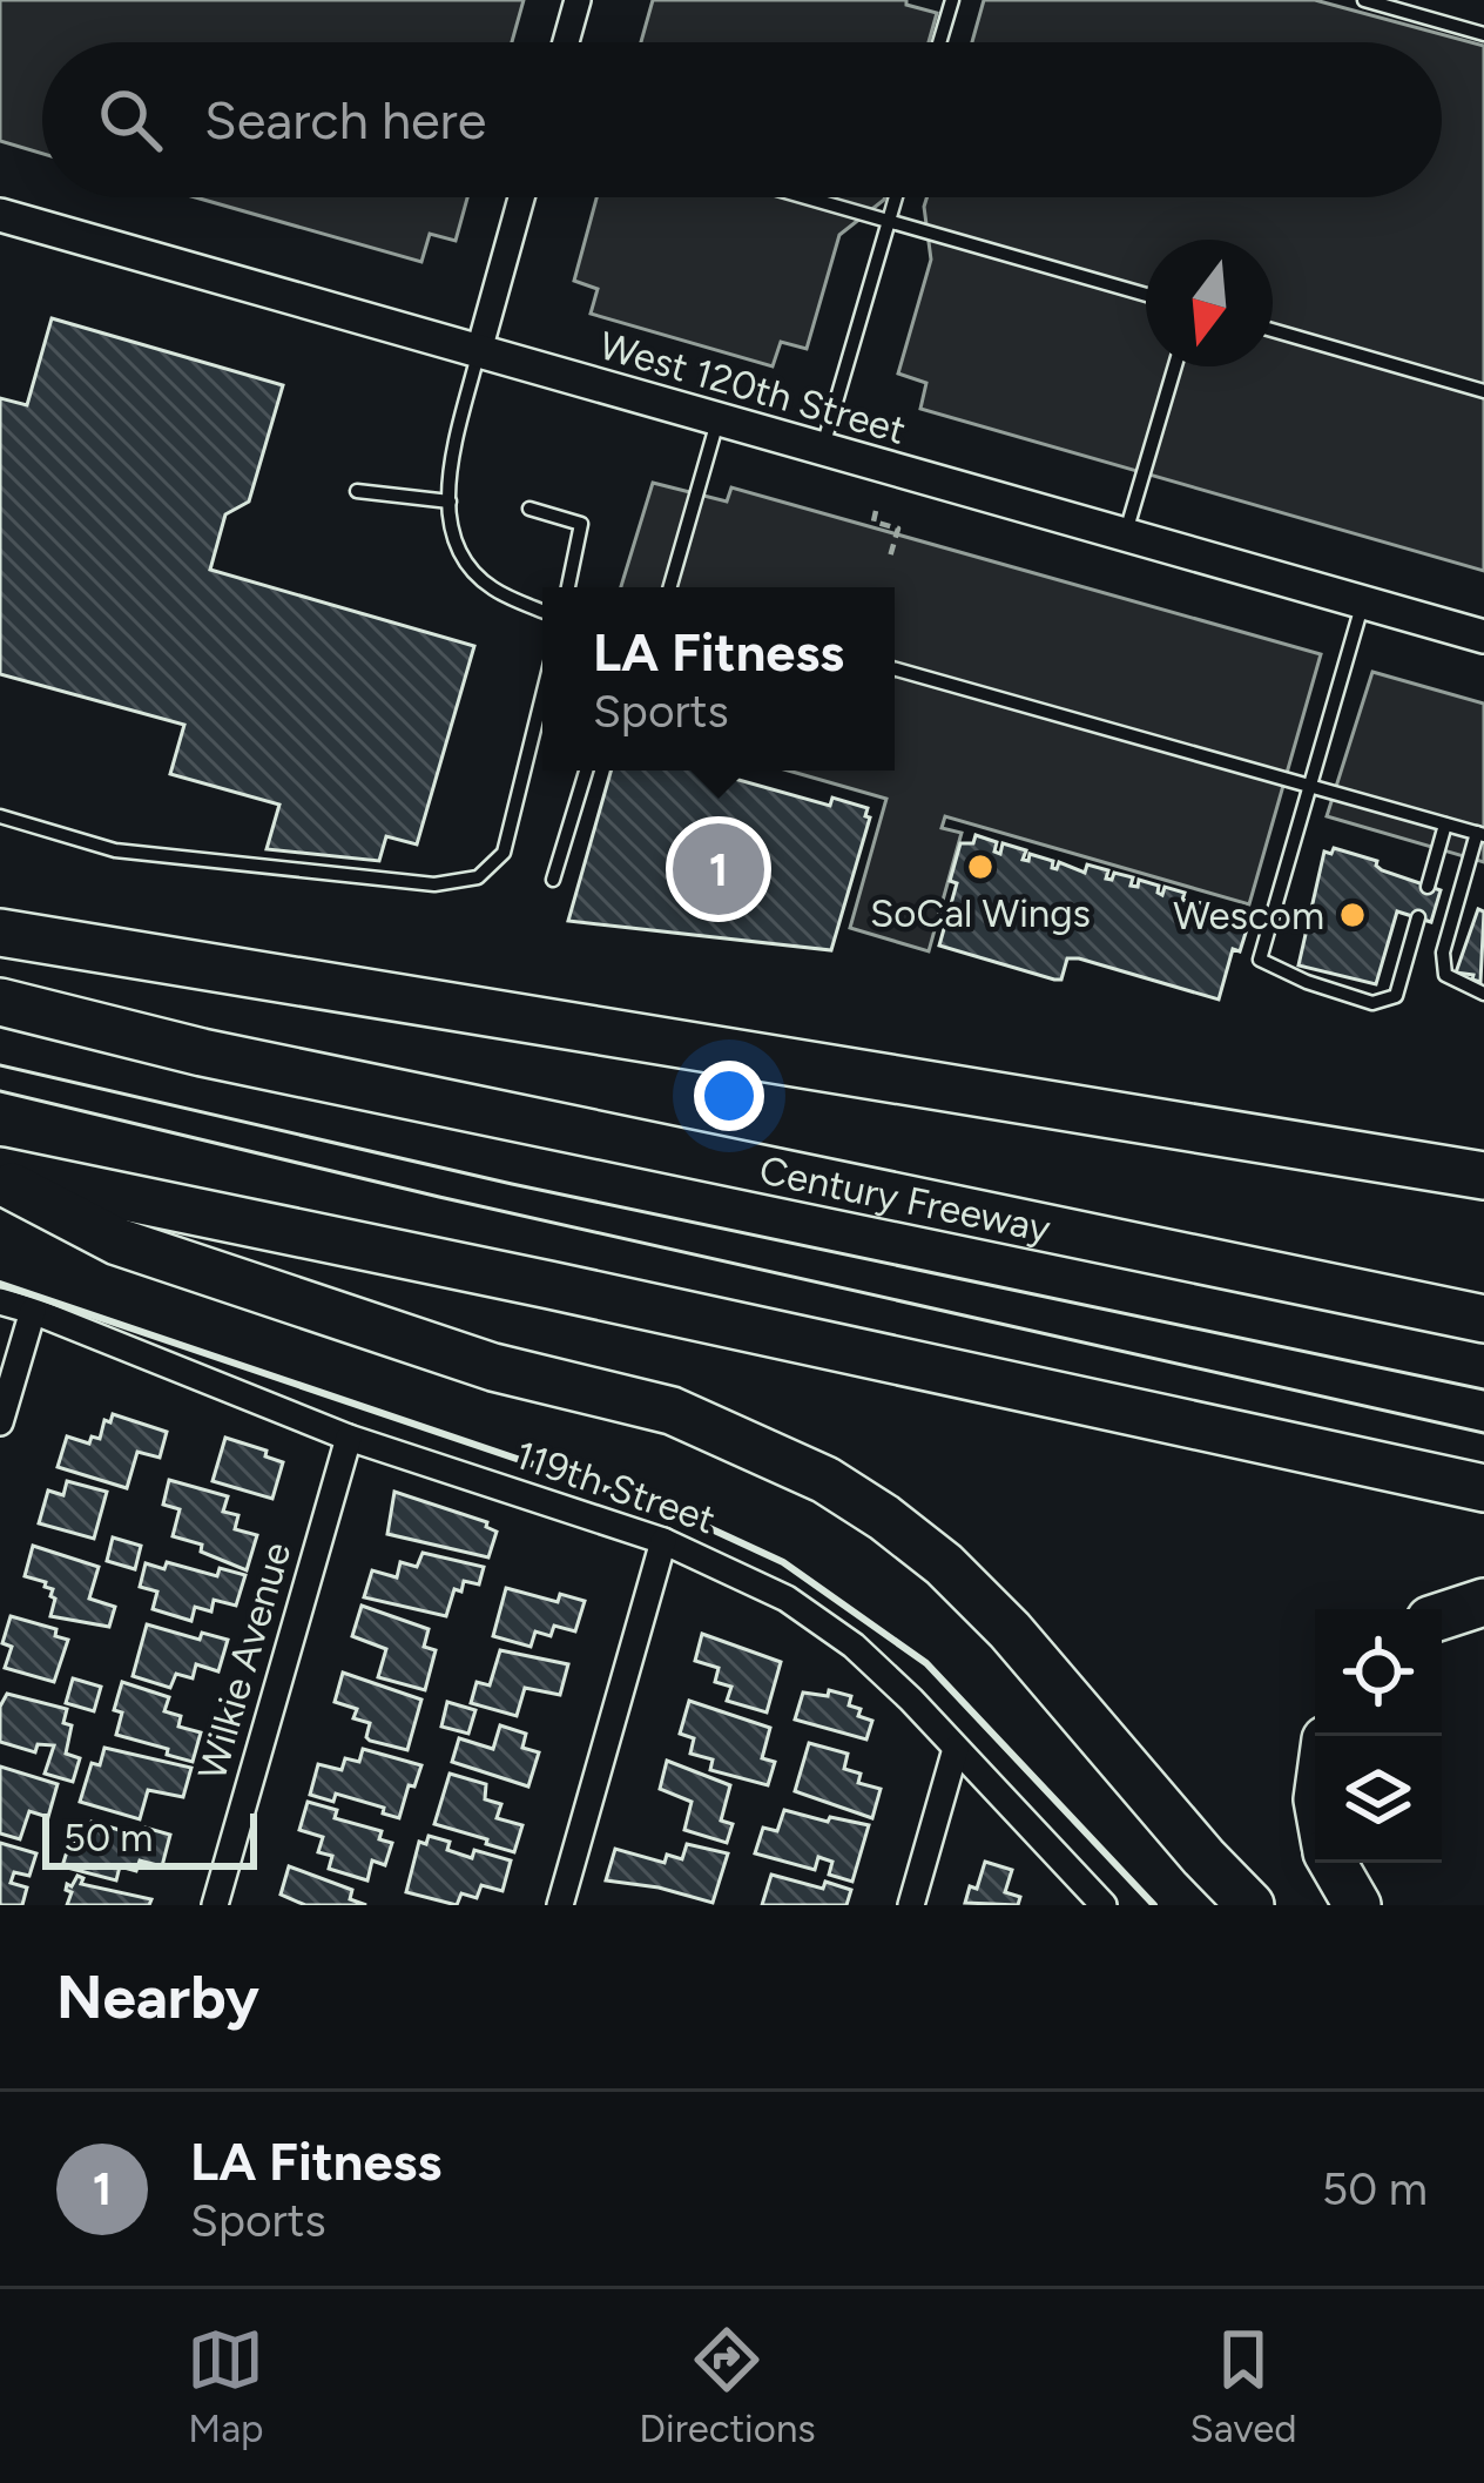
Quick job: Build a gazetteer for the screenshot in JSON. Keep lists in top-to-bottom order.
{
  "streets": {
    "highway": ["Century Freeway"],
    "street": ["West 120th Street", "119th Street", "Wilkie Avenue"]
  },
  "crossings": [
    ["119th Street", "Wilkie Avenue"]
  ],
  "places": ["SoCal Wings", "Wescom"],
  "scale_bar": "50 m",
  "north": "bottom",
  "page": {
    "search": "Search here",
    "popup": ["LA Fitness", "Sports"],
    "pins": "1",
    "scale": "50 m",
    "heading": "Nearby",
    "list": [
      {
        "mark": "1",
        "name": "LA Fitness",
        "note": "Sports",
        "value": "50 m"
      }
    ],
    "nav": ["Map", "Directions", "Saved"]
  }
}
